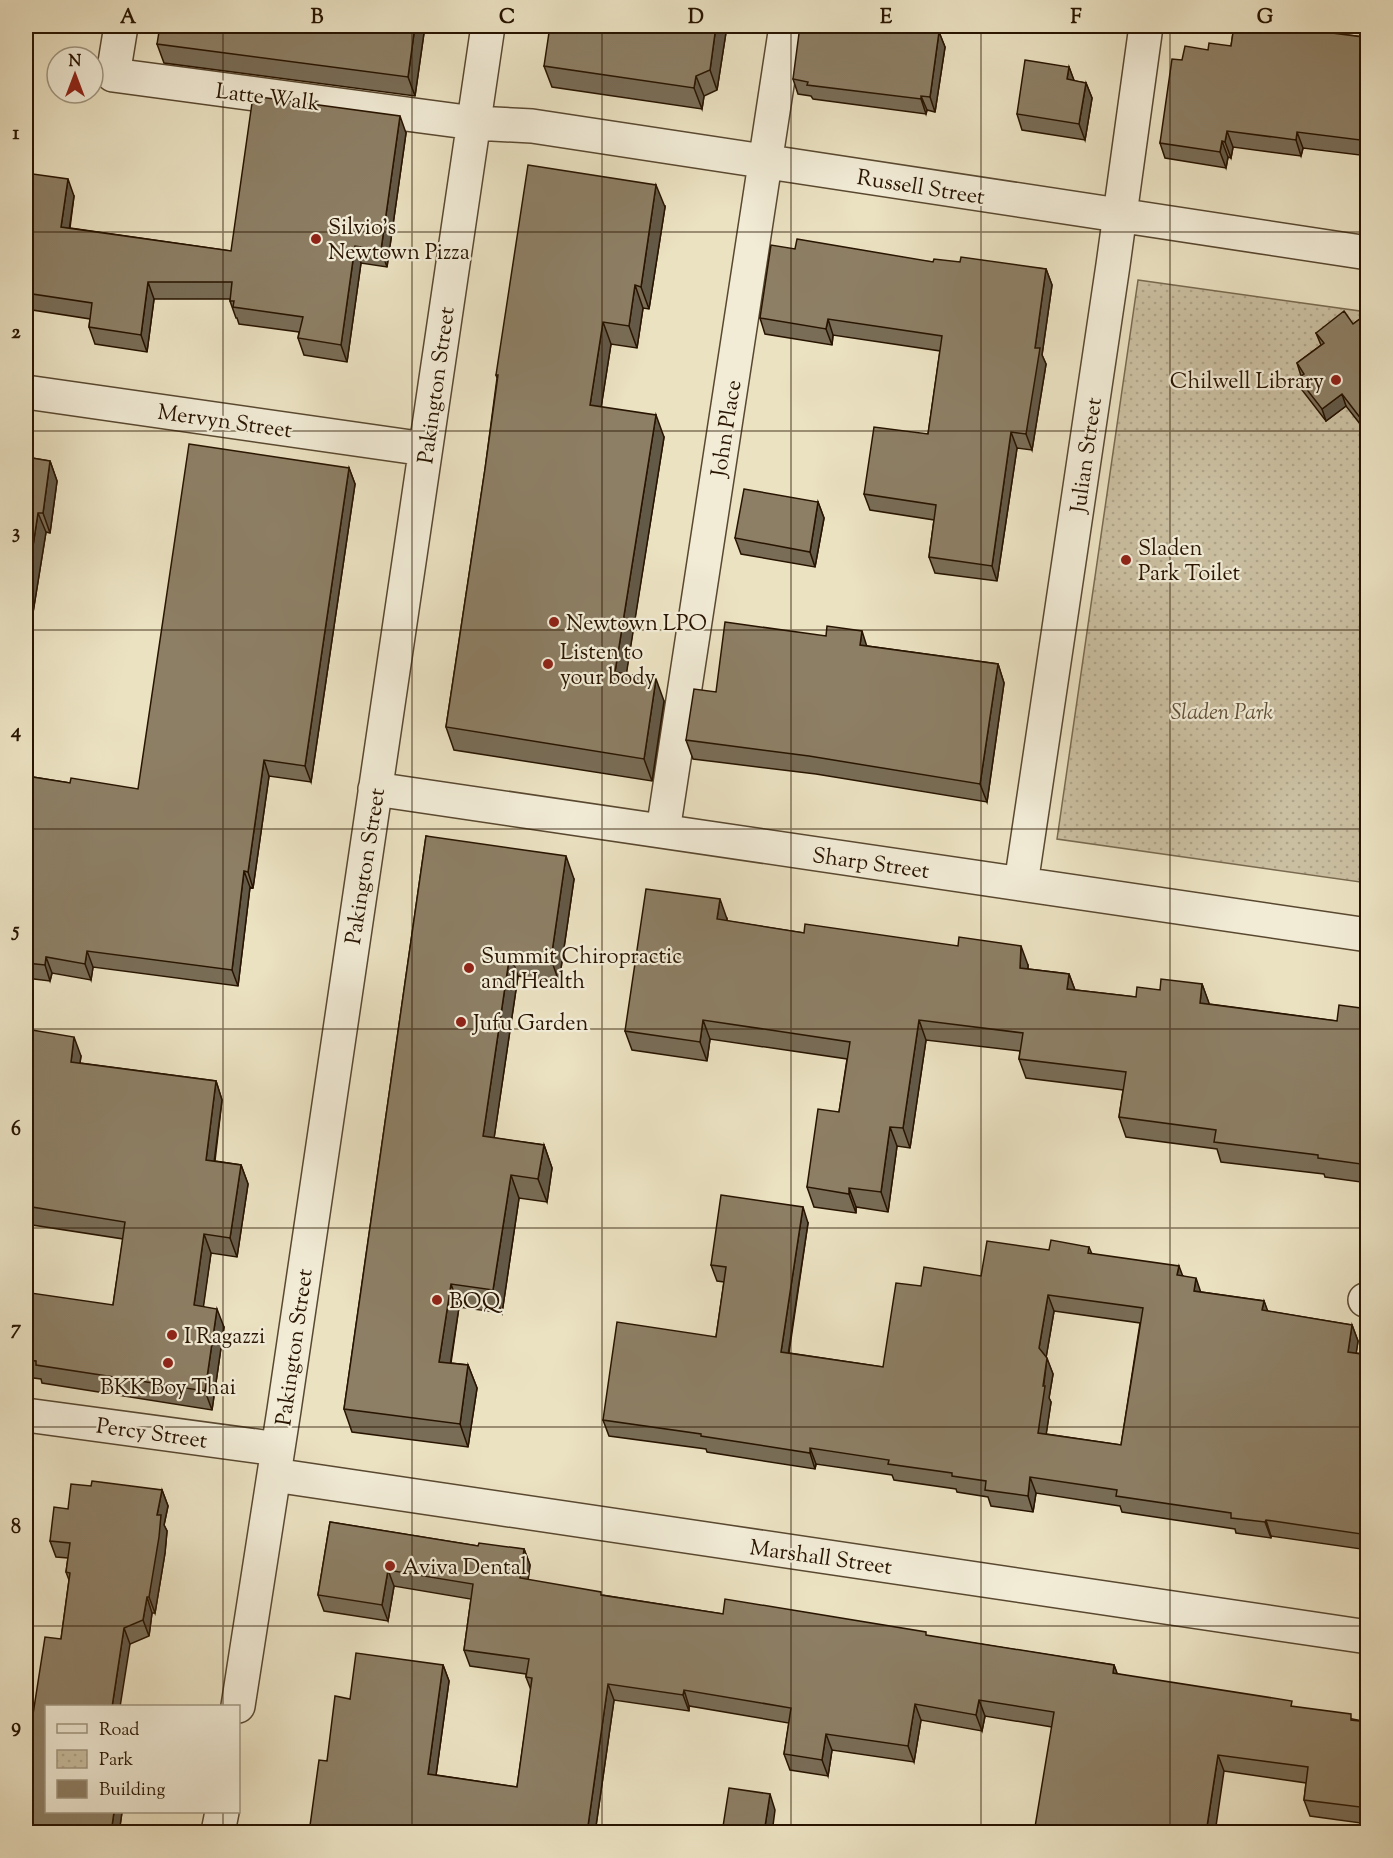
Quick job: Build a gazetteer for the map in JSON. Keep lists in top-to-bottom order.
{
  "streets": {
    "street": [
      "Latte Walk",
      "Russell Street",
      "Pakington Street",
      "Mervyn Street",
      "John Place",
      "Julian Street",
      "Sharp Street",
      "Percy Street",
      "Marshall Street"
    ]
  },
  "crossings": [
    ["Latte Walk", "Russell Street"],
    ["Latte Walk", "Pakington Street"],
    ["Russell Street", "Pakington Street"],
    ["Russell Street", "John Place"],
    ["Russell Street", "Julian Street"],
    ["Pakington Street", "Mervyn Street"],
    ["Pakington Street", "Sharp Street"],
    ["Pakington Street", "Percy Street"],
    ["Pakington Street", "Marshall Street"],
    ["John Place", "Sharp Street"],
    ["Julian Street", "Sharp Street"],
    ["Percy Street", "Marshall Street"]
  ],
  "parks": ["Sladen Park"],
  "places": [
    "Silvio's Newtown Pizza",
    "Chilwell Library",
    "Sladen Park Toilet",
    "Newtown LPO",
    "Listen to your body",
    "Summit Chiropractic and Health",
    "Jufu Garden",
    "BOQ",
    "I Ragazzi",
    "BKK Boy Thai",
    "Aviva Dental"
  ],
  "legend": ["Road", "Park", "Building"],
  "north": "top",
  "grid": {
    "columns": [
      "A",
      "B",
      "C",
      "D",
      "E",
      "F",
      "G"
    ],
    "rows": [
      "1",
      "2",
      "3",
      "4",
      "5",
      "6",
      "7",
      "8",
      "9"
    ]
  }
}
